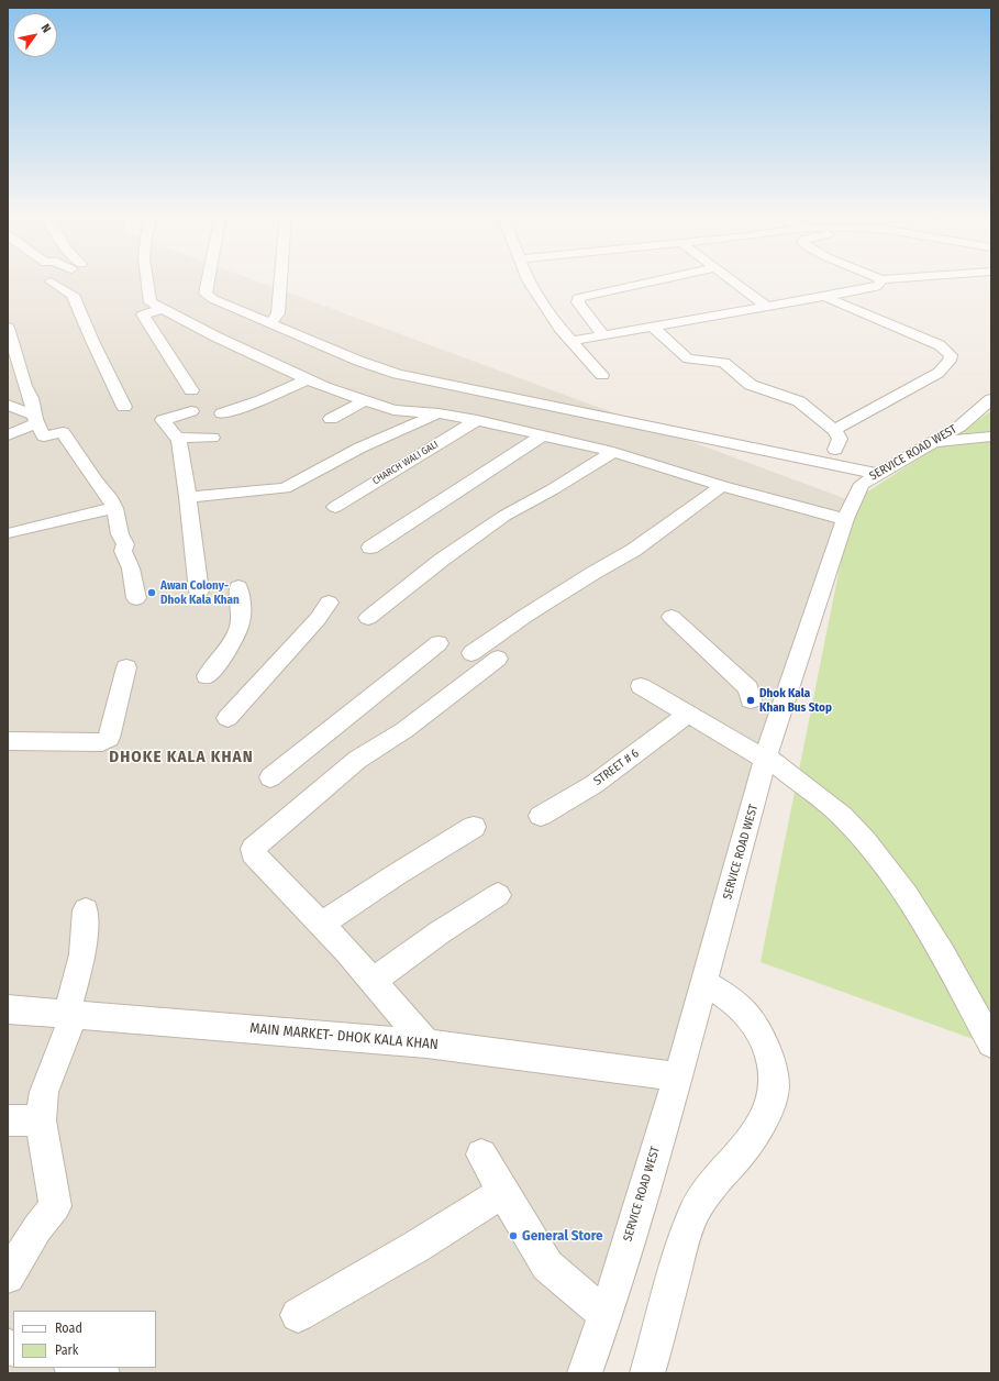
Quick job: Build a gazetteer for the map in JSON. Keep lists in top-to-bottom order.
{
  "streets": {
    "street": [
      "SERVICE ROAD WEST",
      "CHARCH WALI GALI",
      "STREET # 6",
      "MAIN MARKET- DHOK KALA KHAN"
    ]
  },
  "crossings": [
    ["SERVICE ROAD WEST", "MAIN MARKET- DHOK KALA KHAN"]
  ],
  "districts": ["DHOKE KALA KHAN"],
  "places": ["Awan Colony- Dhok Kala Khan", "Dhok Kala Khan Bus Stop", "General Store"],
  "legend": ["Road", "Park"],
  "north": "top right"
}
